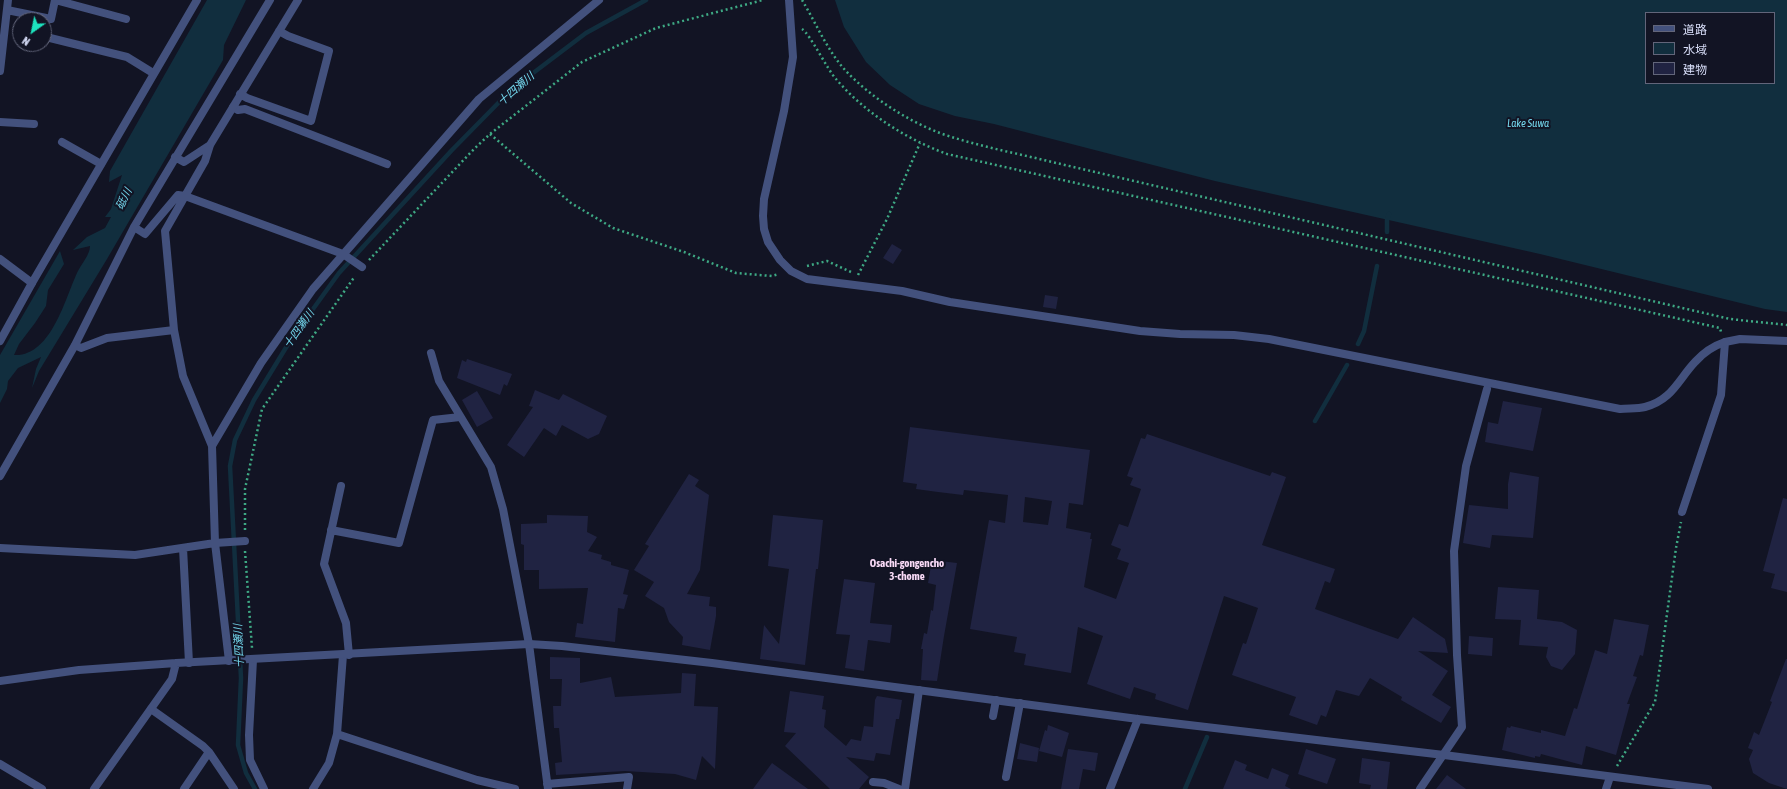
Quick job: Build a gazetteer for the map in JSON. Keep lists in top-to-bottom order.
{
  "districts": ["Osachi-gongencho 3-chome"],
  "water": ["十四瀬川", "Lake Suwa", "砥川"],
  "legend": ["道路", "水域", "建物"],
  "north": "bottom left"
}
